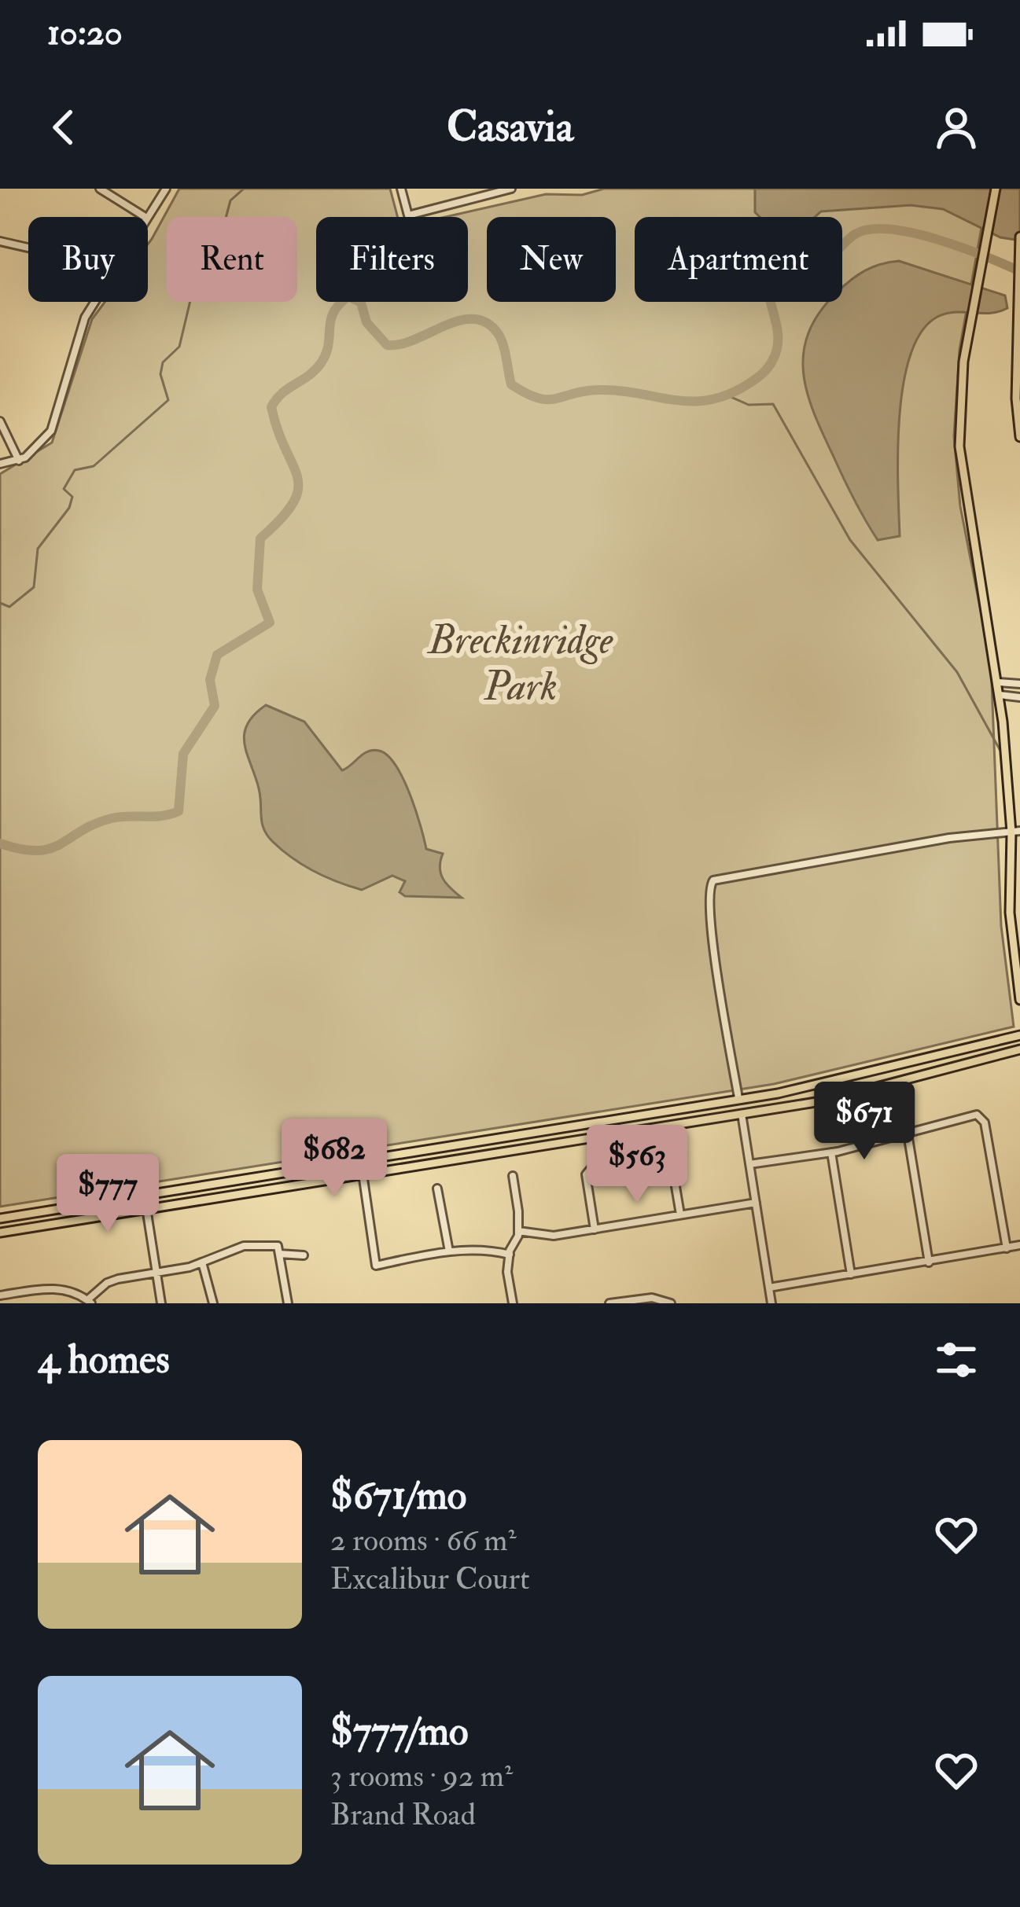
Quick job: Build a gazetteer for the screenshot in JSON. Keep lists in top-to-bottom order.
{
  "parks": ["Breckinridge Park"],
  "page": {
    "status": "10:20",
    "header": "Casavia",
    "chip": [
      "Buy",
      "Rent",
      "Filters",
      "New",
      "Apartment"
    ],
    "price": [
      "$671",
      "$682",
      "$563",
      "$777"
    ],
    "heading": "4 homes",
    "list": [
      {
        "name": "$671/mo",
        "note": "2 rooms · 66 m² · Excalibur Court"
      },
      {
        "name": "$777/mo",
        "note": "3 rooms · 92 m² · Brand Road"
      }
    ]
  }
}
